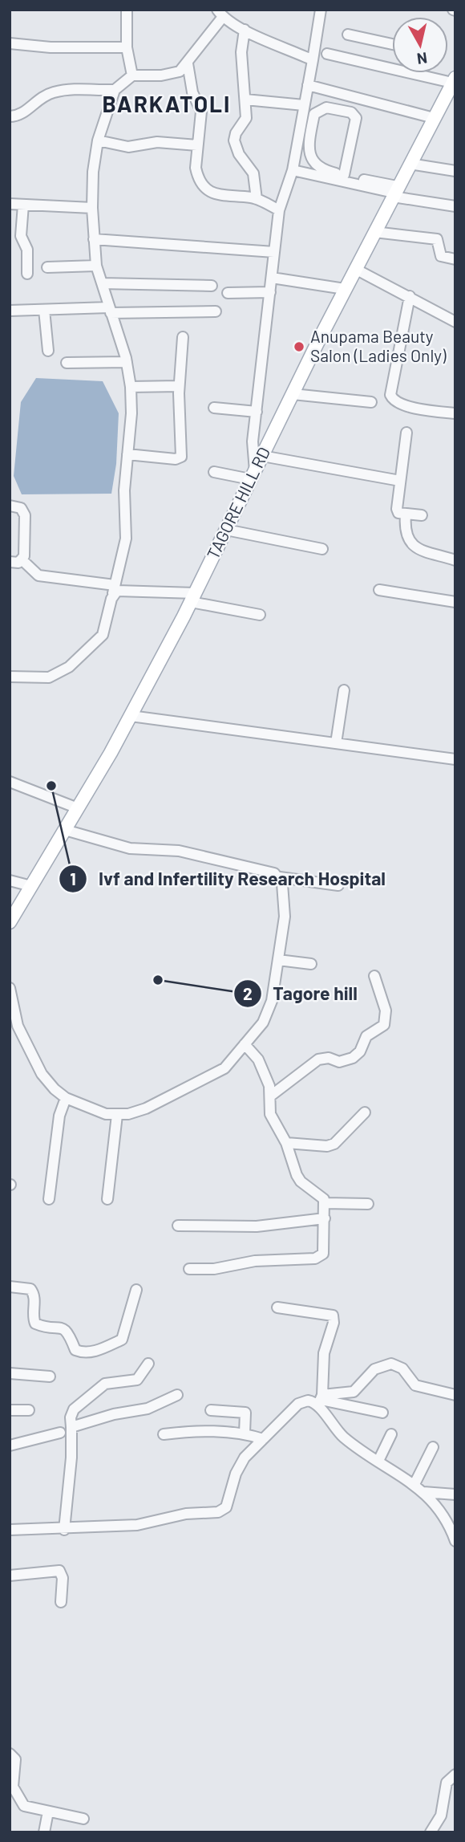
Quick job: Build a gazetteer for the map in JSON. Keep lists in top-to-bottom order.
{
  "streets": {
    "main road": ["TAGORE HILL RD"]
  },
  "districts": ["BARKATOLI"],
  "places": ["Anupama Beauty Salon (Ladies Only)", "Ivf and Infertility Research Hospital", "Tagore hill"],
  "north": "bottom"
}
